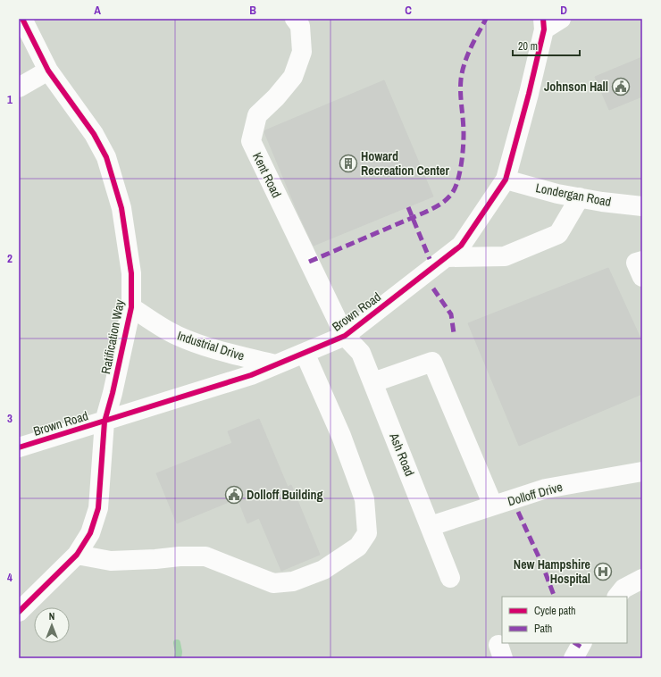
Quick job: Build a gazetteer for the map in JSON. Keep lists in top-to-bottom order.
{
  "streets": {
    "street": [
      "Kent Road",
      "Londergan Road",
      "Brown Road",
      "Ratification Way",
      "Industrial Drive",
      "Ash Road",
      "Dolloff Drive"
    ]
  },
  "crossings": [
    ["Kent Road", "Brown Road"],
    ["Kent Road", "Ash Road"],
    ["Londergan Road", "Brown Road"],
    ["Brown Road", "Ratification Way"],
    ["Brown Road", "Industrial Drive"],
    ["Brown Road", "Ash Road"],
    ["Ratification Way", "Industrial Drive"],
    ["Ash Road", "Dolloff Drive"]
  ],
  "places": {
    "public building": ["Johnson Hall", "Dolloff Building"],
    "building": ["Howard Recreation Center"],
    "hospital": ["New Hampshire Hospital"]
  },
  "legend": ["Cycle path", "Path"],
  "scale_bar": "20 m",
  "north": "top",
  "grid": {
    "columns": [
      "A",
      "B",
      "C",
      "D"
    ],
    "rows": [
      "1",
      "2",
      "3",
      "4"
    ]
  }
}
